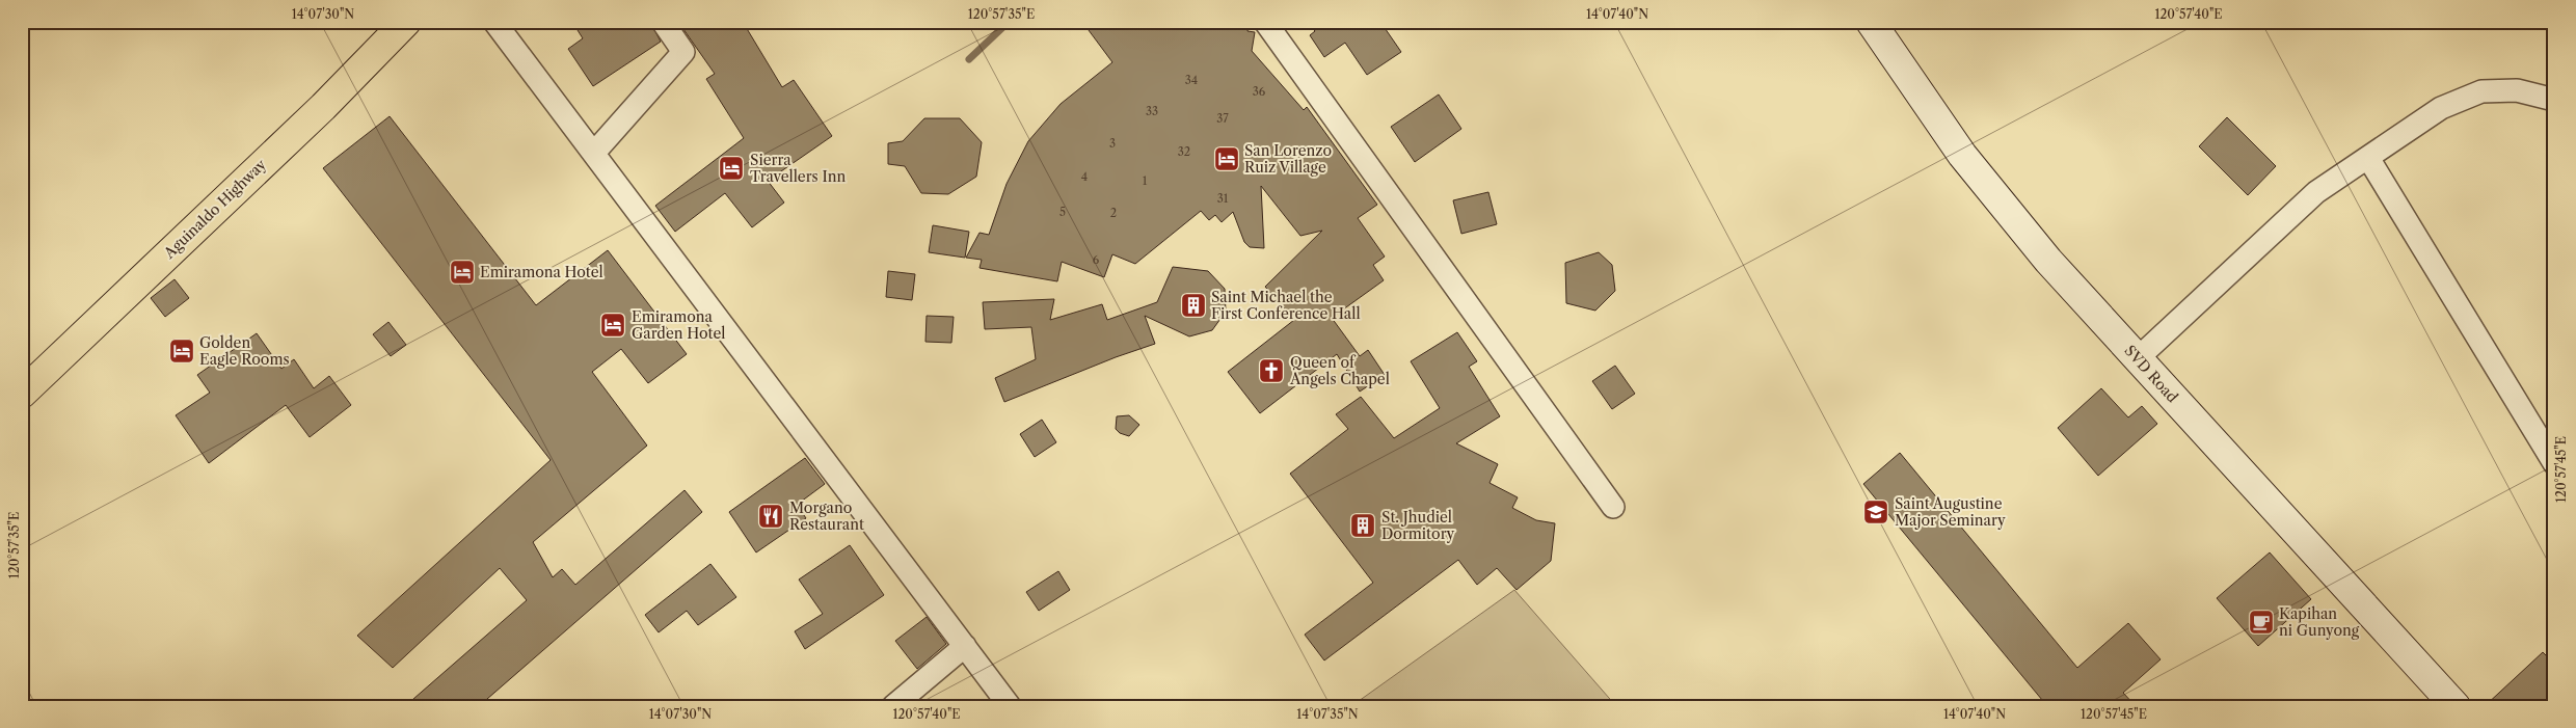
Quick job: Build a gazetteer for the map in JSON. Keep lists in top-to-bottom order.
{
  "streets": {
    "main road": ["Aguinaldo Highway", "SVD Road"]
  },
  "places": {
    "hotel": [
      "San Lorenzo Ruiz Village",
      "Sierra Travellers Inn",
      "Emiramona Hotel",
      "Emiramona Garden Hotel",
      "Golden Eagle Rooms"
    ],
    "building": ["Saint Michael the First Conference Hall", "St. Jhudiel Dormitory"],
    "church": ["Queen of Angels Chapel"],
    "school or university": ["Saint Augustine Major Seminary"],
    "restaurant": ["Morgano Restaurant"],
    "cafe": ["Kapihan ni Gunyong"]
  },
  "house_numbers": [
    "34",
    "36",
    "33",
    "37",
    "3",
    "32",
    "4",
    "1",
    "31",
    "5",
    "2",
    "6"
  ],
  "coordinates": [
    "14°07'30\"N",
    "120°57'35\"E",
    "14°07'40\"N",
    "120°57'40\"E",
    "120°57'45\"E",
    "14°07'35\"N"
  ]
}
